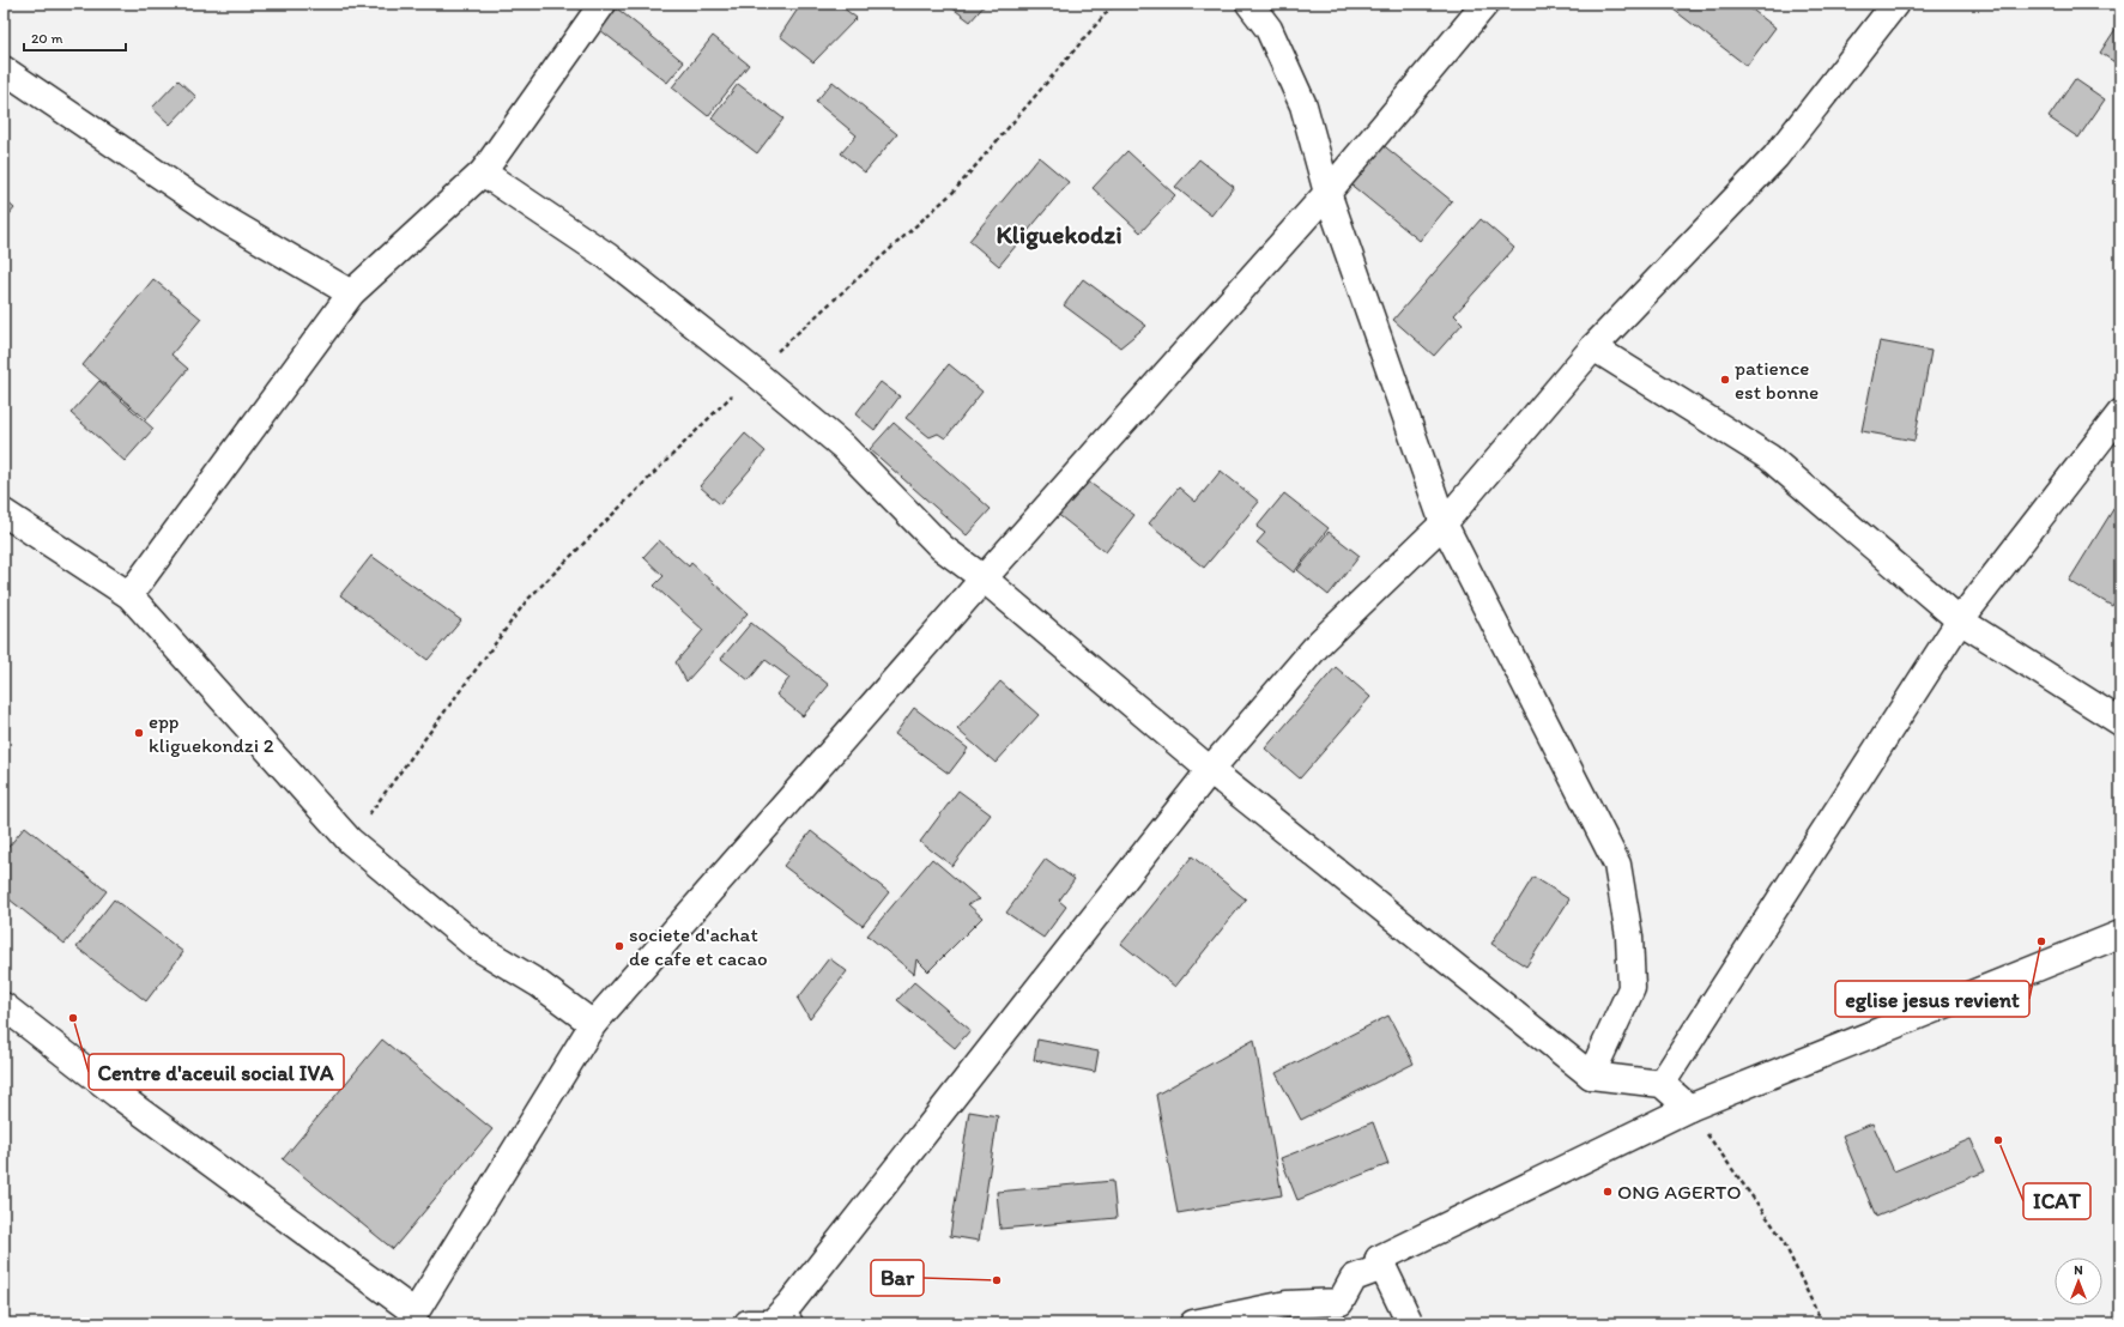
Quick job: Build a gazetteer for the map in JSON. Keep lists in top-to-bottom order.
{
  "districts": ["Kliguekodzi"],
  "places": [
    "patience est bonne",
    "epp kliguekondzi 2",
    "eglise jesus revient",
    "societe d'achat de cafe et cacao",
    "Centre d'aceuil social IVA",
    "ICAT",
    "ONG AGERTO",
    "Bar"
  ],
  "scale_bar": "20 m",
  "north": "top"
}
